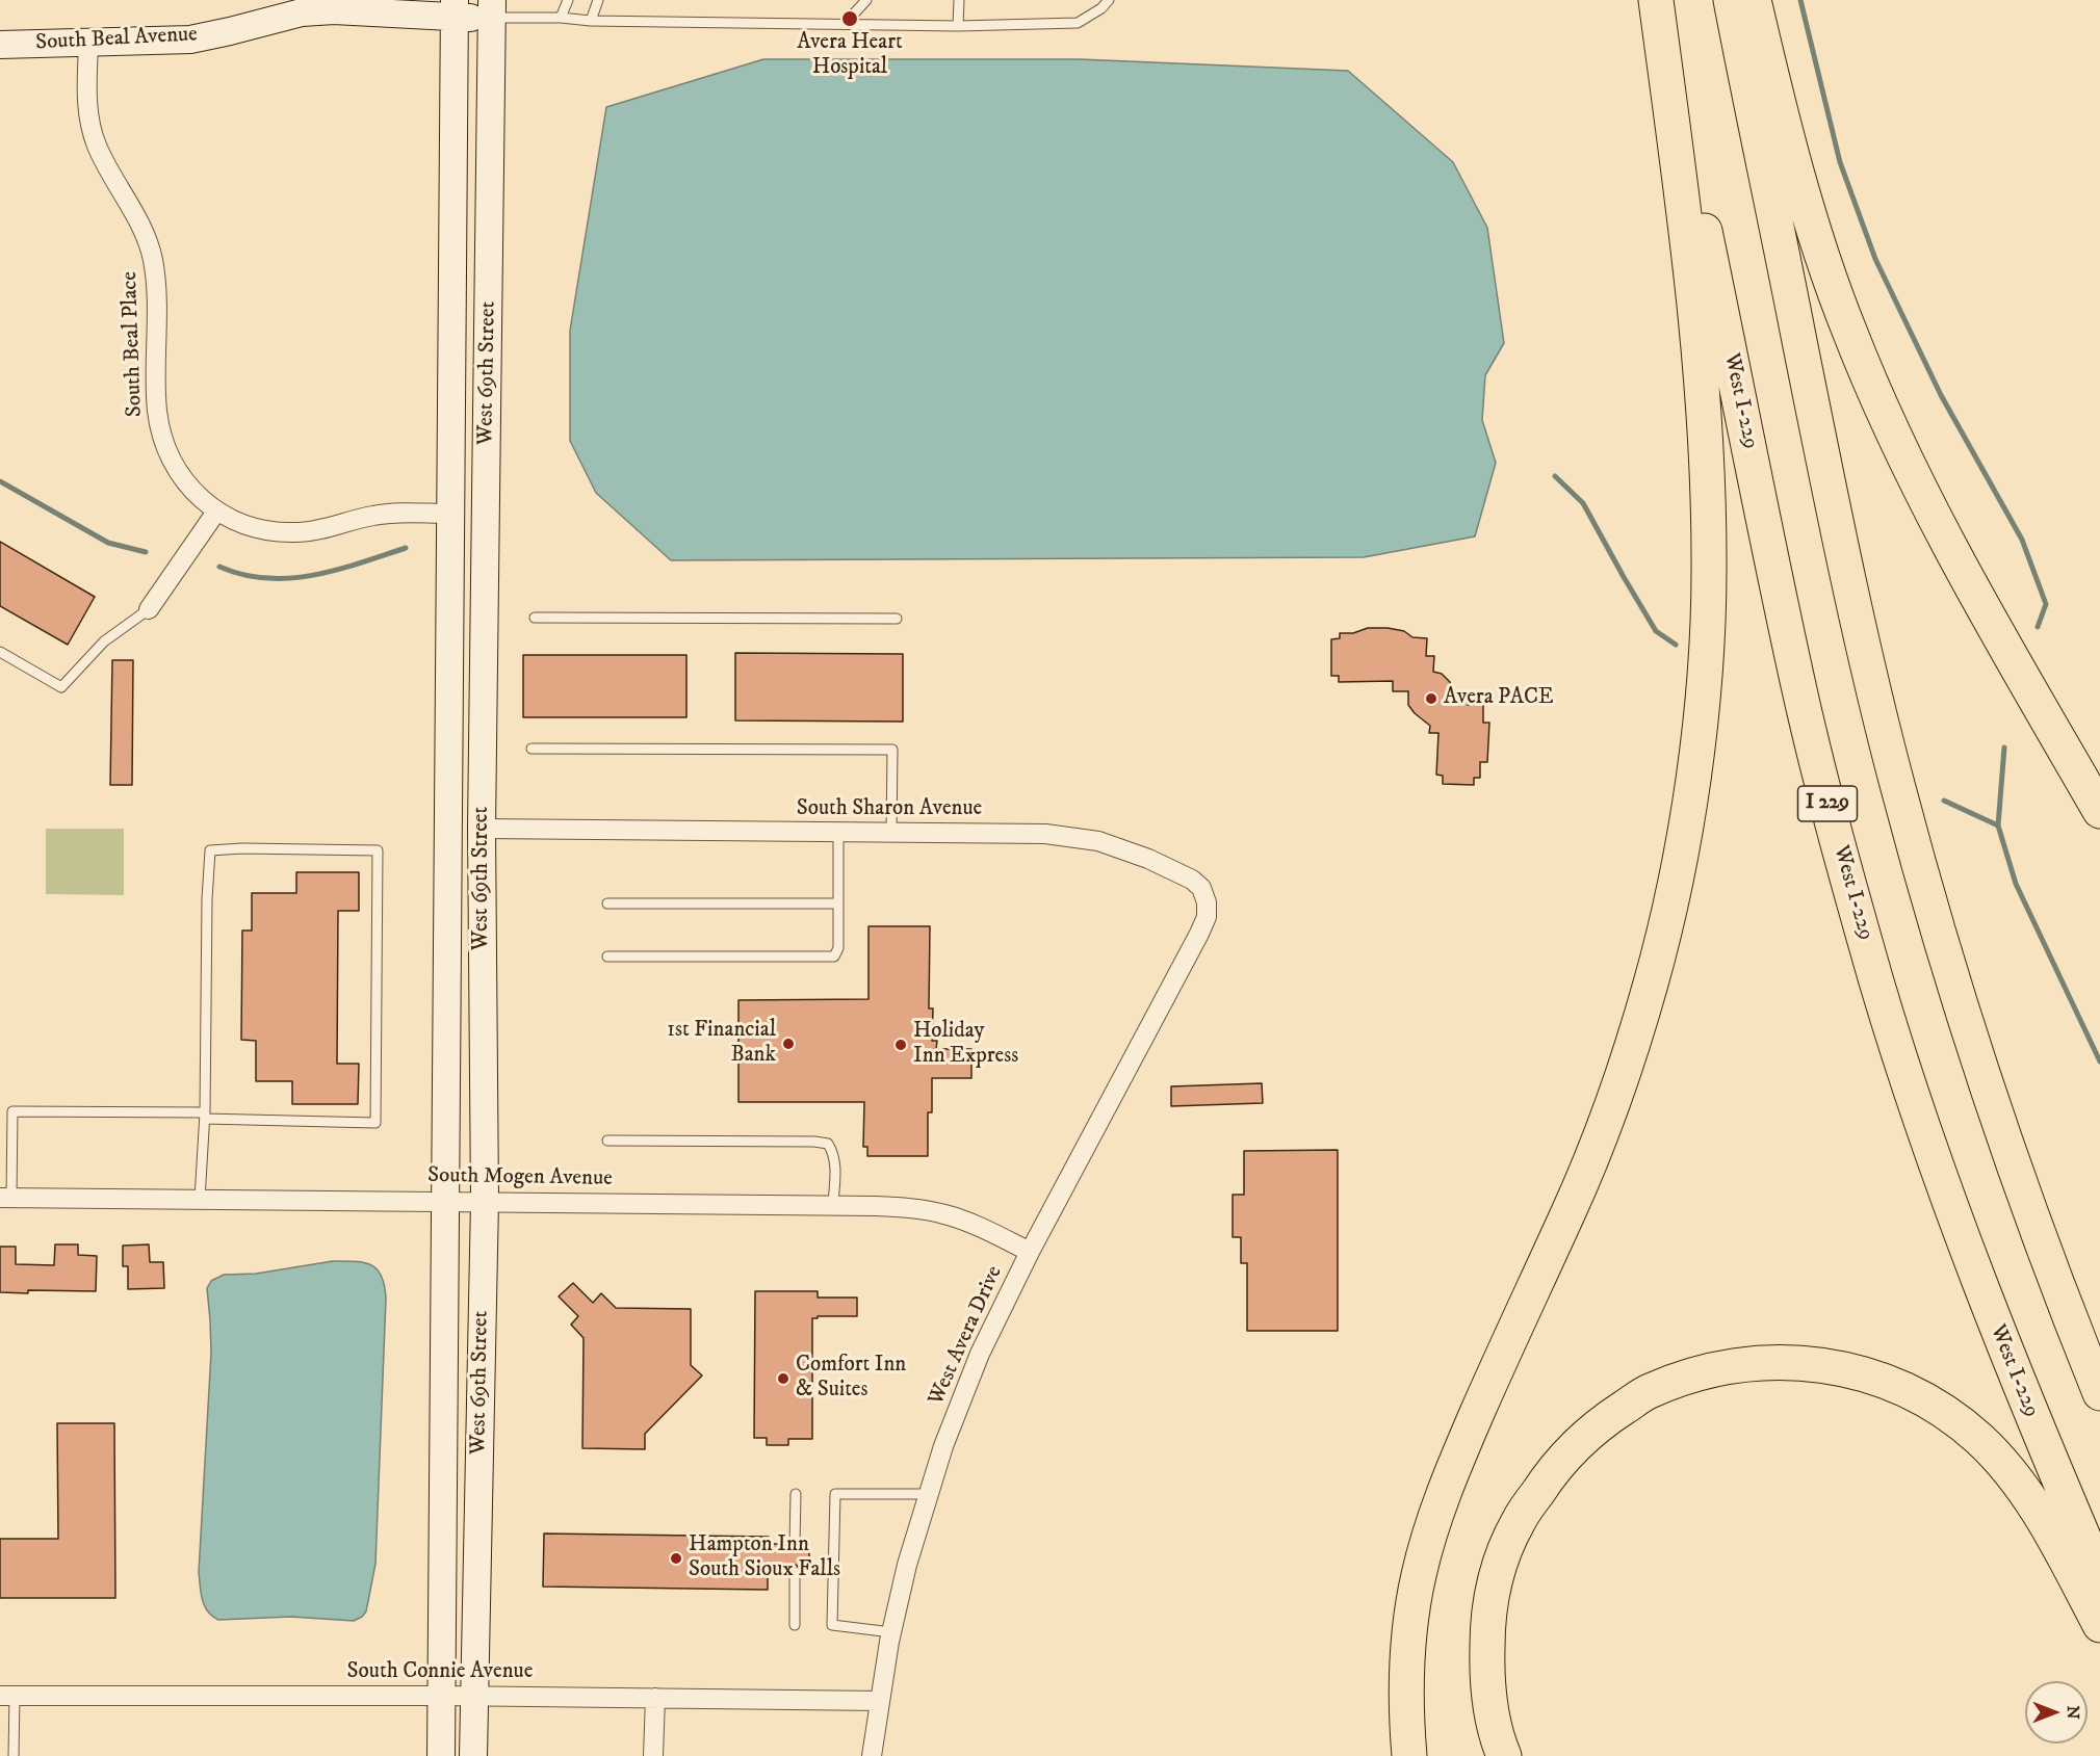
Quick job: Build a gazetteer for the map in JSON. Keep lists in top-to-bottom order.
{
  "streets": {
    "highway": ["West I-229", "I 229"],
    "street": [
      "South Beal Avenue",
      "South Beal Place",
      "West 69th Street",
      "South Sharon Avenue",
      "South Mogen Avenue",
      "West Avera Drive",
      "South Connie Avenue"
    ]
  },
  "crossings": [
    ["South Beal Avenue", "South Beal Place"],
    ["South Beal Avenue", "West 69th Street"],
    ["South Beal Place", "West 69th Street"],
    ["West 69th Street", "South Sharon Avenue"],
    ["West 69th Street", "South Mogen Avenue"],
    ["West 69th Street", "South Connie Avenue"],
    ["South Sharon Avenue", "West Avera Drive"],
    ["South Mogen Avenue", "West Avera Drive"],
    ["West Avera Drive", "South Connie Avenue"]
  ],
  "places": [
    "Avera Heart Hospital",
    "Avera PACE",
    "1st Financial Bank",
    "Holiday Inn Express",
    "Comfort Inn & Suites",
    "Hampton Inn South Sioux Falls"
  ],
  "north": "right"
}
